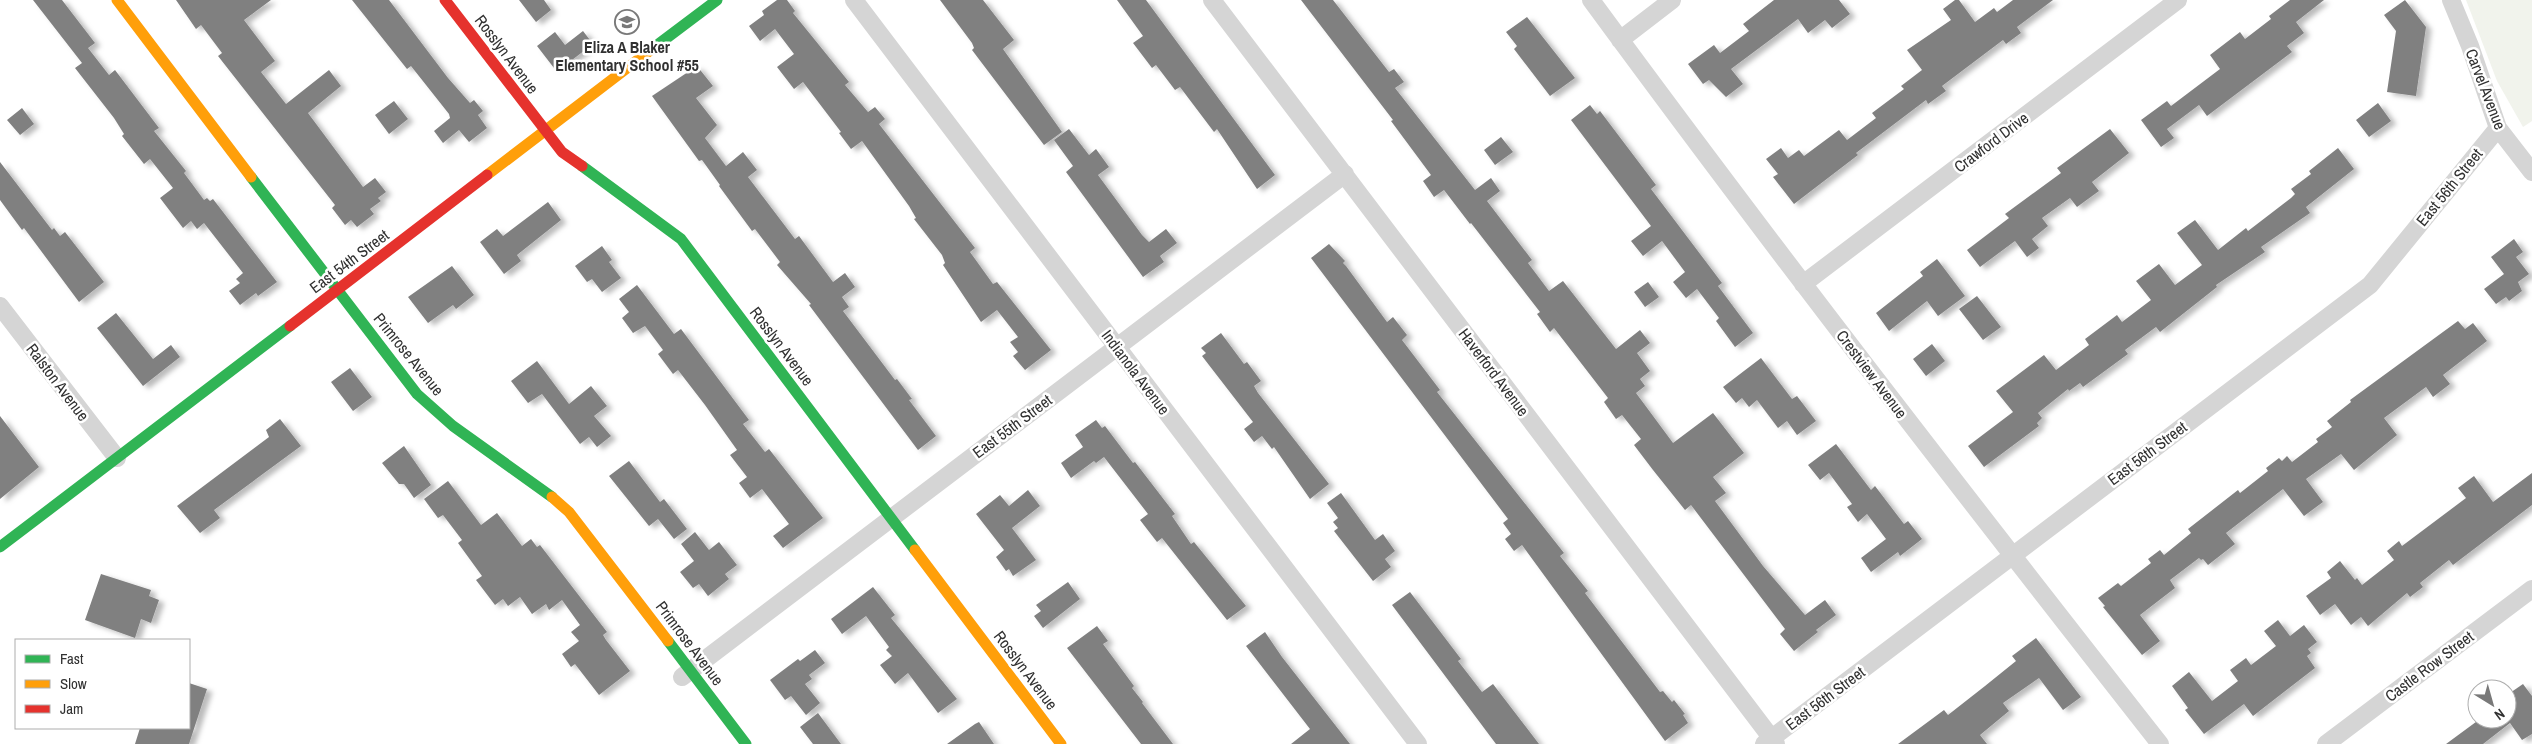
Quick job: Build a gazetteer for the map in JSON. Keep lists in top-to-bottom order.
{
  "streets": {
    "street": [
      "Rosslyn Avenue",
      "Carvel Avenue",
      "Crawford Drive",
      "East 56th Street",
      "East 54th Street",
      "Primrose Avenue",
      "Indianola Avenue",
      "Haverford Avenue",
      "Crestview Avenue",
      "Ralston Avenue",
      "East 55th Street",
      "Castle Row Street"
    ]
  },
  "crossings": [
    ["Rosslyn Avenue", "East 54th Street"],
    ["Rosslyn Avenue", "East 55th Street"],
    ["Carvel Avenue", "East 56th Street"],
    ["Crawford Drive", "Crestview Avenue"],
    ["East 56th Street", "Haverford Avenue"],
    ["East 56th Street", "Crestview Avenue"],
    ["East 54th Street", "Primrose Avenue"],
    ["East 54th Street", "Ralston Avenue"],
    ["Primrose Avenue", "East 55th Street"],
    ["Indianola Avenue", "East 55th Street"],
    ["Haverford Avenue", "East 55th Street"]
  ],
  "places": {
    "school or university": ["Eliza A Blaker Elementary School #55"]
  },
  "legend": ["Fast", "Slow", "Jam"],
  "north": "bottom right"
}
